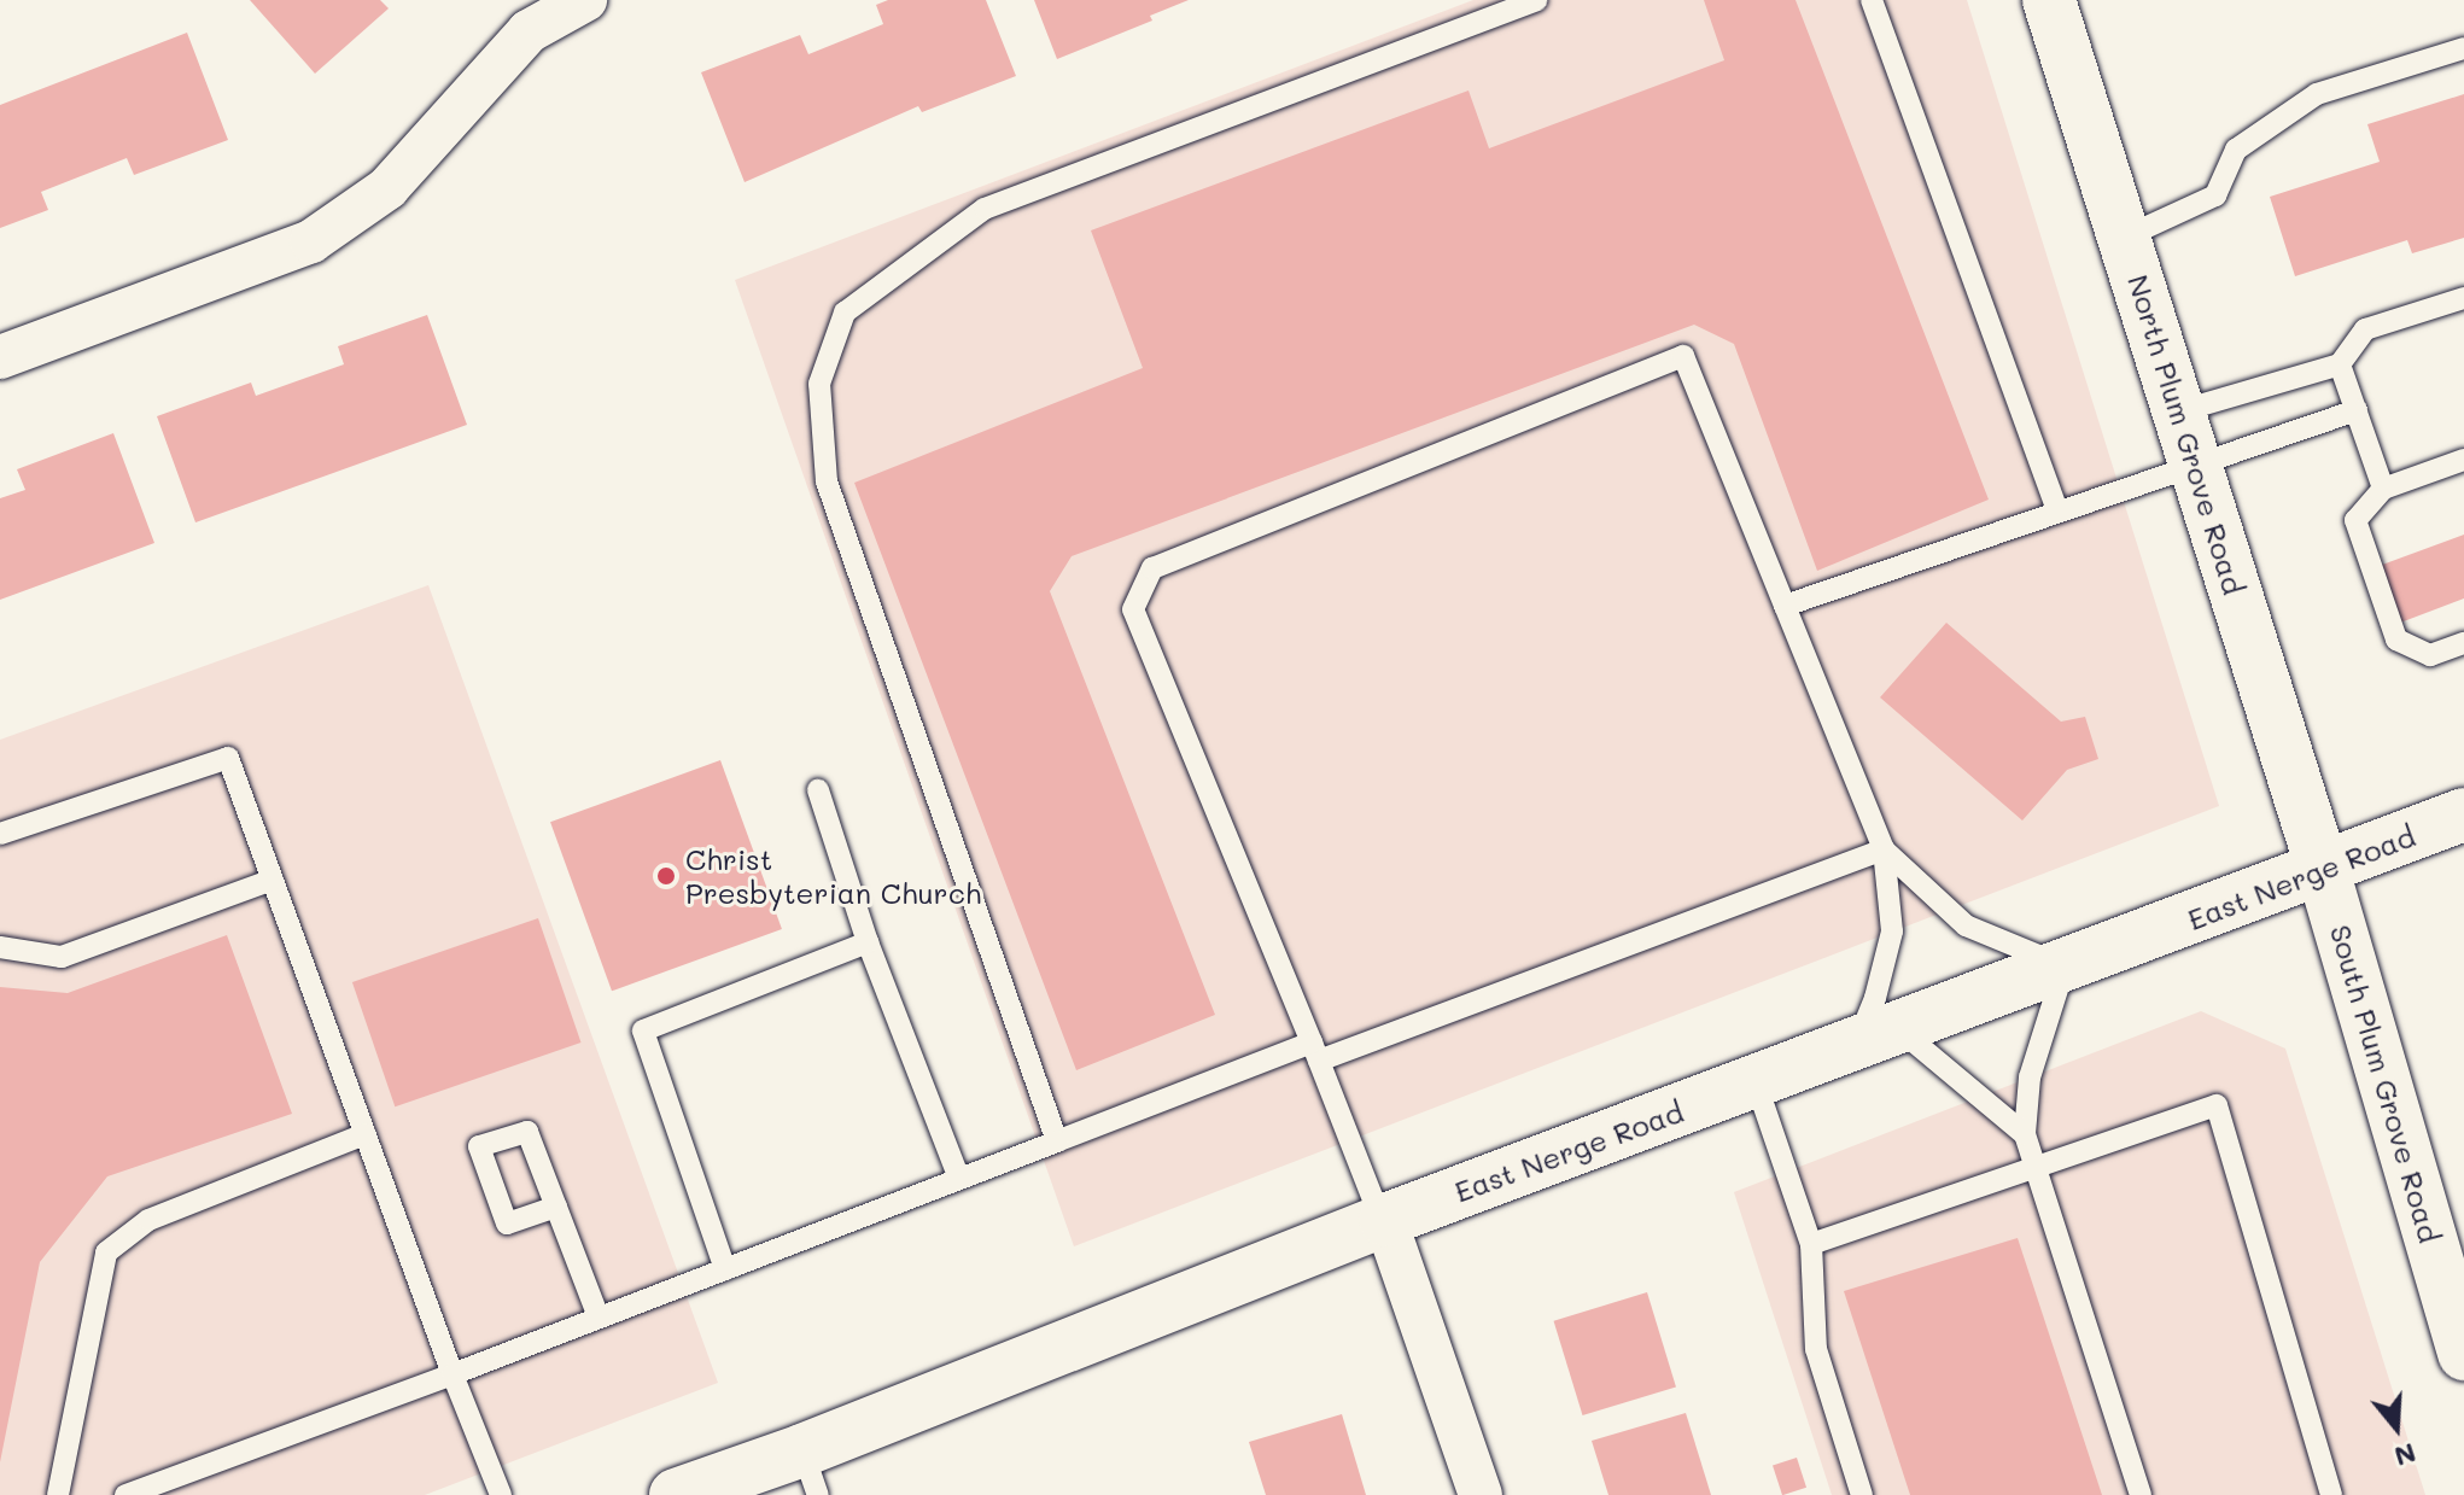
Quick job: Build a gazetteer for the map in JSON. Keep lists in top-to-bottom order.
{
  "streets": {
    "main road": ["North Plum Grove Road", "East Nerge Road", "South Plum Grove Road"]
  },
  "crossings": [
    ["North Plum Grove Road", "East Nerge Road"],
    ["North Plum Grove Road", "South Plum Grove Road"],
    ["East Nerge Road", "South Plum Grove Road"]
  ],
  "places": ["Christ Presbyterian Church"],
  "north": "bottom"
}
